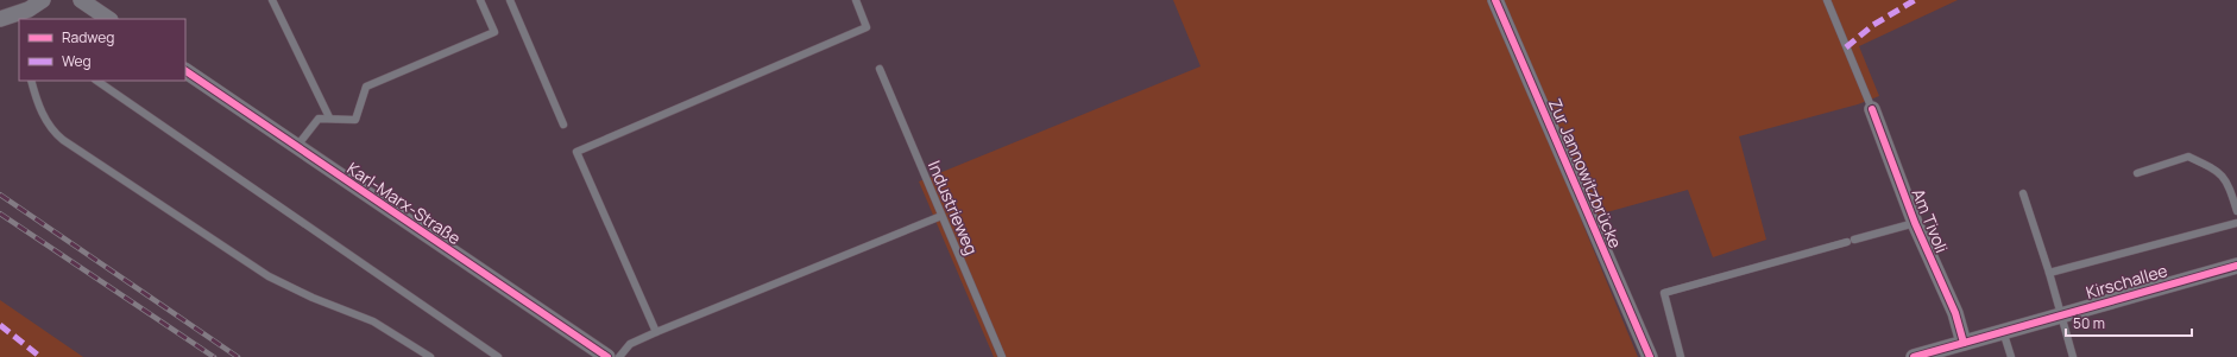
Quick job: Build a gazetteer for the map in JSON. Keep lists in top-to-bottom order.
{
  "streets": {
    "street": [
      "Zur Jannowitzbrücke",
      "Karl-Marx-Straße",
      "Am Tivoli",
      "Kirschallee"
    ],
    "lane": ["Industrieweg"]
  },
  "crossings": [
    ["Am Tivoli", "Kirschallee"]
  ],
  "legend": ["Radweg", "Weg"],
  "scale_bar": "50 m"
}
